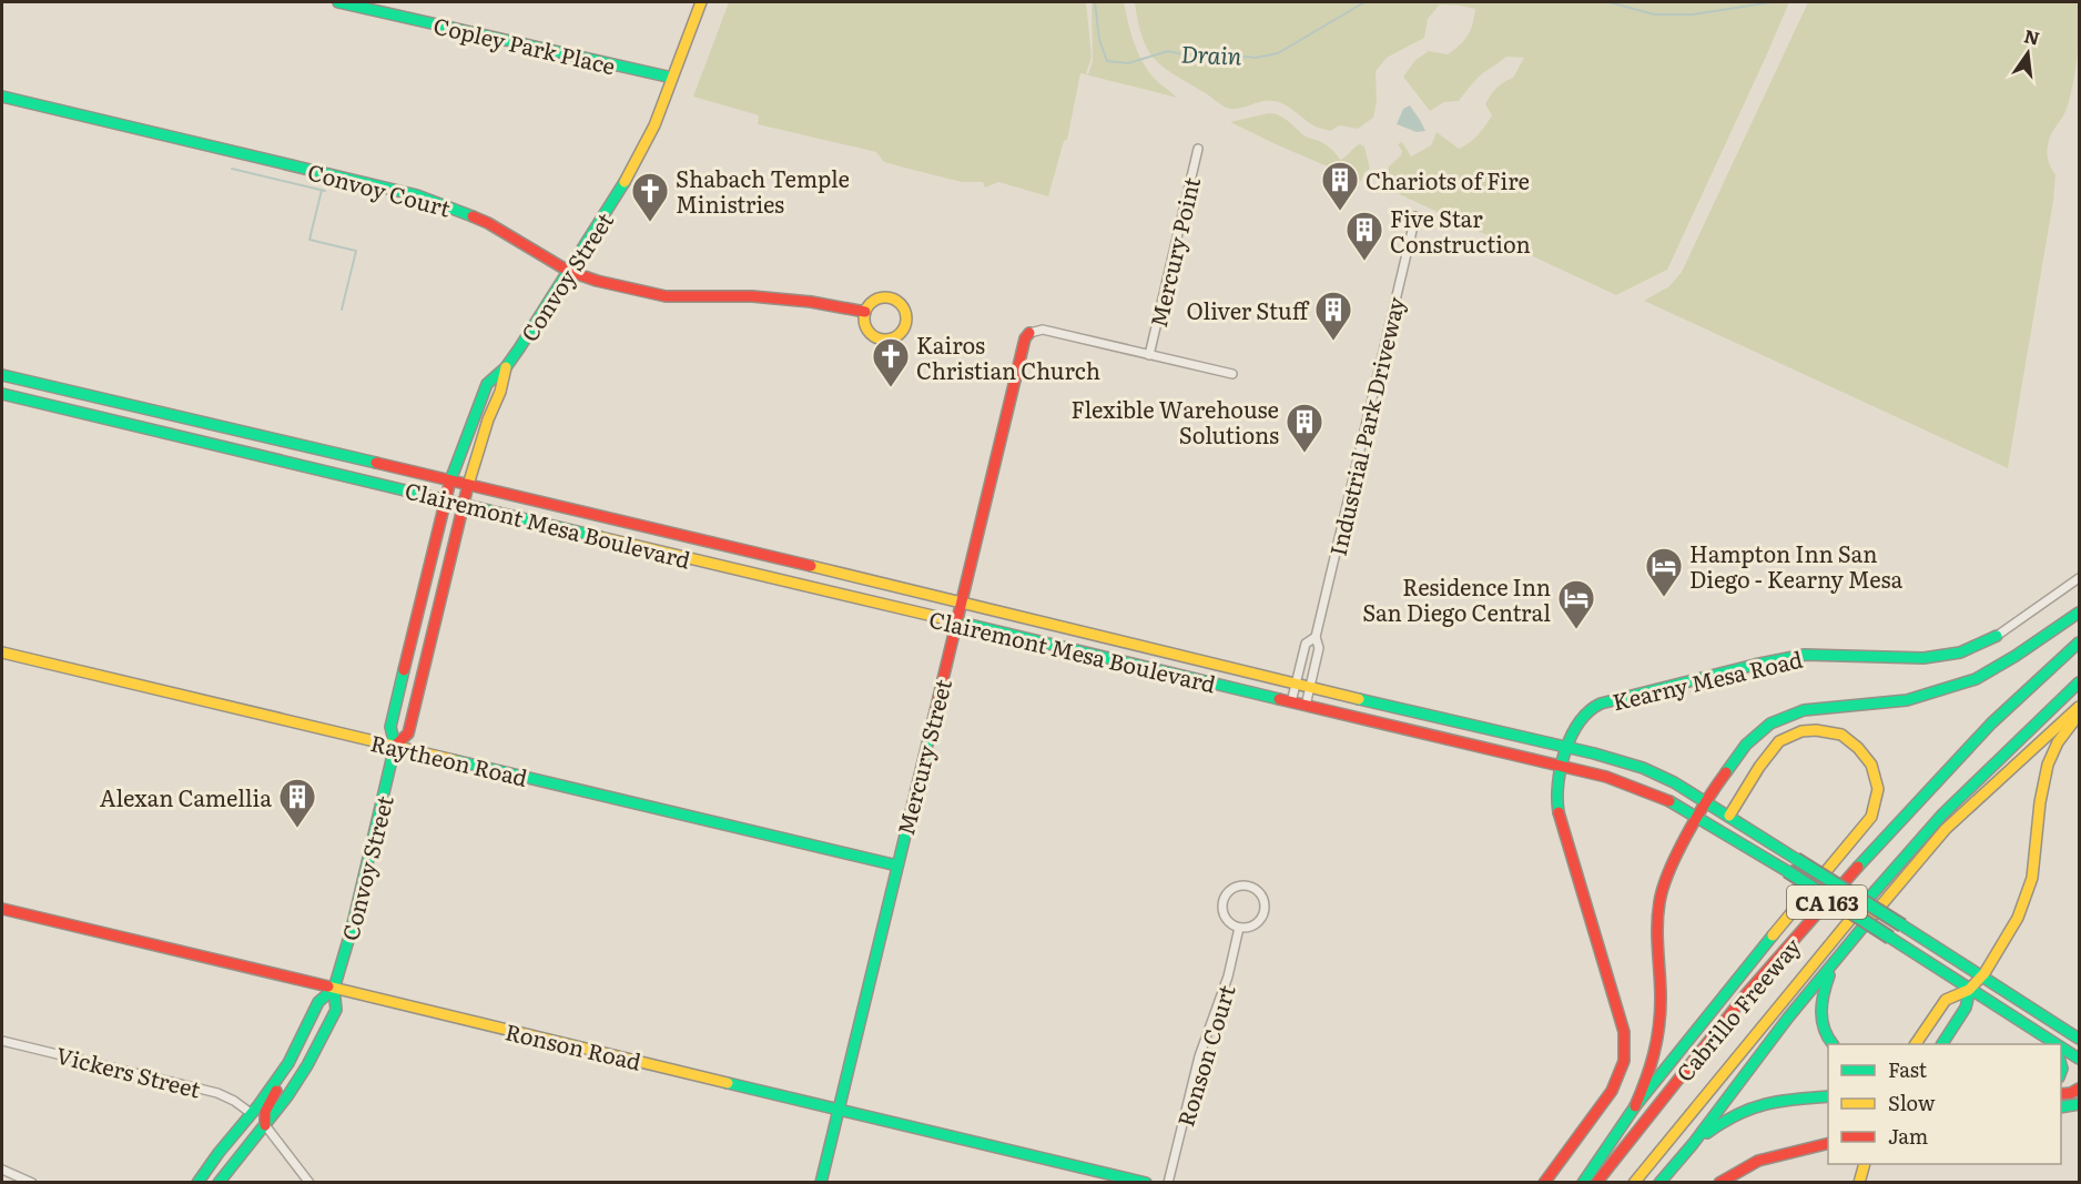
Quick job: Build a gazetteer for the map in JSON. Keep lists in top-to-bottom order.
{
  "streets": {
    "main road": [
      "Copley Park Place",
      "Convoy Court",
      "Convoy Street",
      "Clairemont Mesa Boulevard",
      "Kearny Mesa Road",
      "Mercury Street",
      "Raytheon Road",
      "CA 163",
      "Cabrillo Freeway",
      "Ronson Road"
    ],
    "street": [
      "Mercury Point",
      "Industrial Park Driveway",
      "Ronson Court",
      "Vickers Street"
    ]
  },
  "crossings": [
    ["Copley Park Place", "Convoy Street"],
    ["Convoy Court", "Convoy Street"],
    ["Convoy Street", "Clairemont Mesa Boulevard"],
    ["Convoy Street", "Raytheon Road"],
    ["Convoy Street", "Ronson Road"],
    ["Convoy Street", "Vickers Street"],
    ["Industrial Park Driveway", "Clairemont Mesa Boulevard"],
    ["Clairemont Mesa Boulevard", "Kearny Mesa Road"],
    ["Clairemont Mesa Boulevard", "Mercury Street"],
    ["Mercury Street", "Raytheon Road"],
    ["Mercury Street", "Ronson Road"]
  ],
  "water": ["Drain"],
  "places": {
    "building": [
      "Chariots of Fire",
      "Five Star Construction",
      "Oliver Stuff",
      "Flexible Warehouse Solutions",
      "Alexan Camellia"
    ],
    "church": ["Shabach Temple Ministries", "Kairos Christian Church"],
    "hotel": ["Hampton Inn San Diego - Kearny Mesa", "Residence Inn San Diego Central"]
  },
  "legend": ["Fast", "Slow", "Jam"],
  "north": "top"
}
